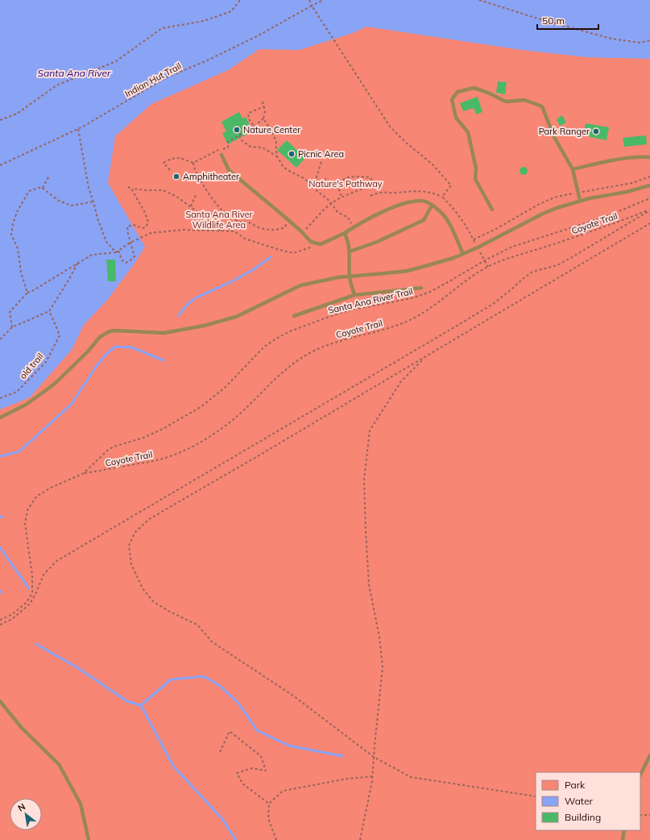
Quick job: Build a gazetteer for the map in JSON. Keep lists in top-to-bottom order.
{
  "streets": {
    "path": [
      "Indian Hut Trail",
      "Coyote Trail",
      "Santa Ana River Trail",
      "old trail"
    ]
  },
  "crossings": [
    ["Coyote Trail", "Santa Ana River Trail"]
  ],
  "water": ["Santa Ana River"],
  "parks": ["Nature's Pathway", "Santa Ana River Wildlife Area"],
  "places": [
    "Nature Center",
    "Park Ranger",
    "Picnic Area",
    "Amphitheater"
  ],
  "legend": ["Park", "Water", "Building"],
  "scale_bar": "50 m",
  "north": "top left"
}
